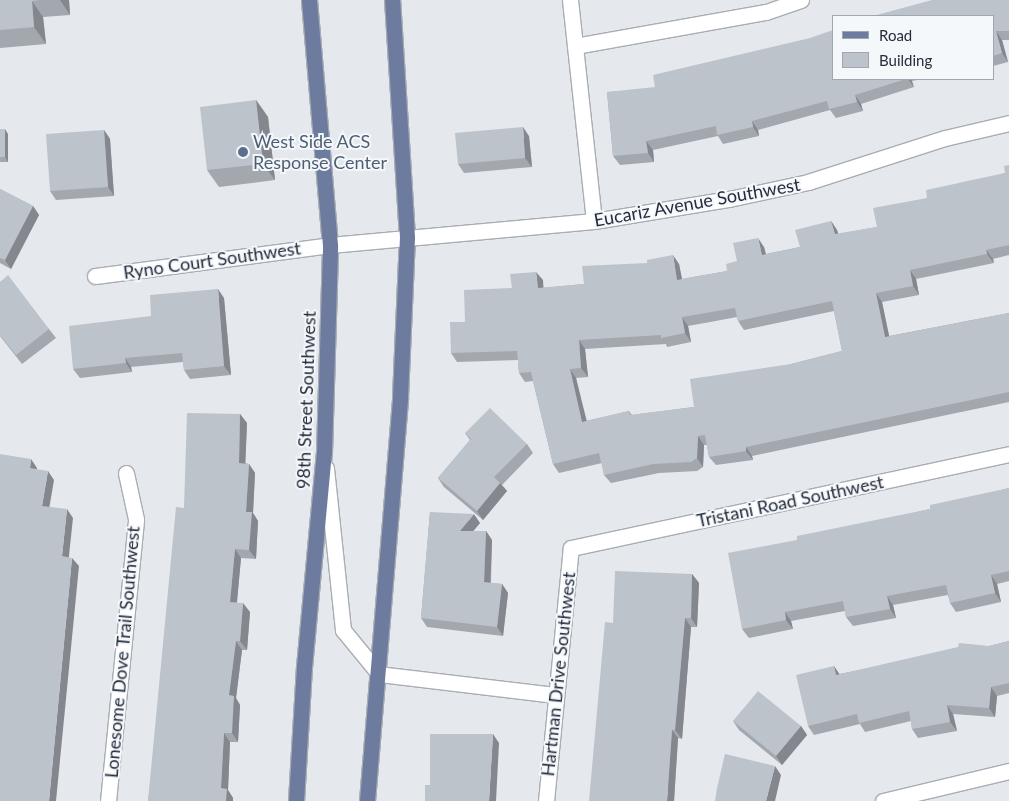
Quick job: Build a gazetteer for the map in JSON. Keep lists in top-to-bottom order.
{
  "streets": {
    "main road": ["98th Street Southwest"],
    "street": [
      "Eucariz Avenue Southwest",
      "Ryno Court Southwest",
      "Tristani Road Southwest",
      "Lonesome Dove Trail Southwest",
      "Hartman Drive Southwest"
    ]
  },
  "crossings": [
    ["Eucariz Avenue Southwest", "Ryno Court Southwest"],
    ["Eucariz Avenue Southwest", "98th Street Southwest"],
    ["Ryno Court Southwest", "98th Street Southwest"],
    ["Tristani Road Southwest", "Hartman Drive Southwest"]
  ],
  "places": ["West Side ACS Response Center"],
  "legend": ["Road", "Building"]
}
